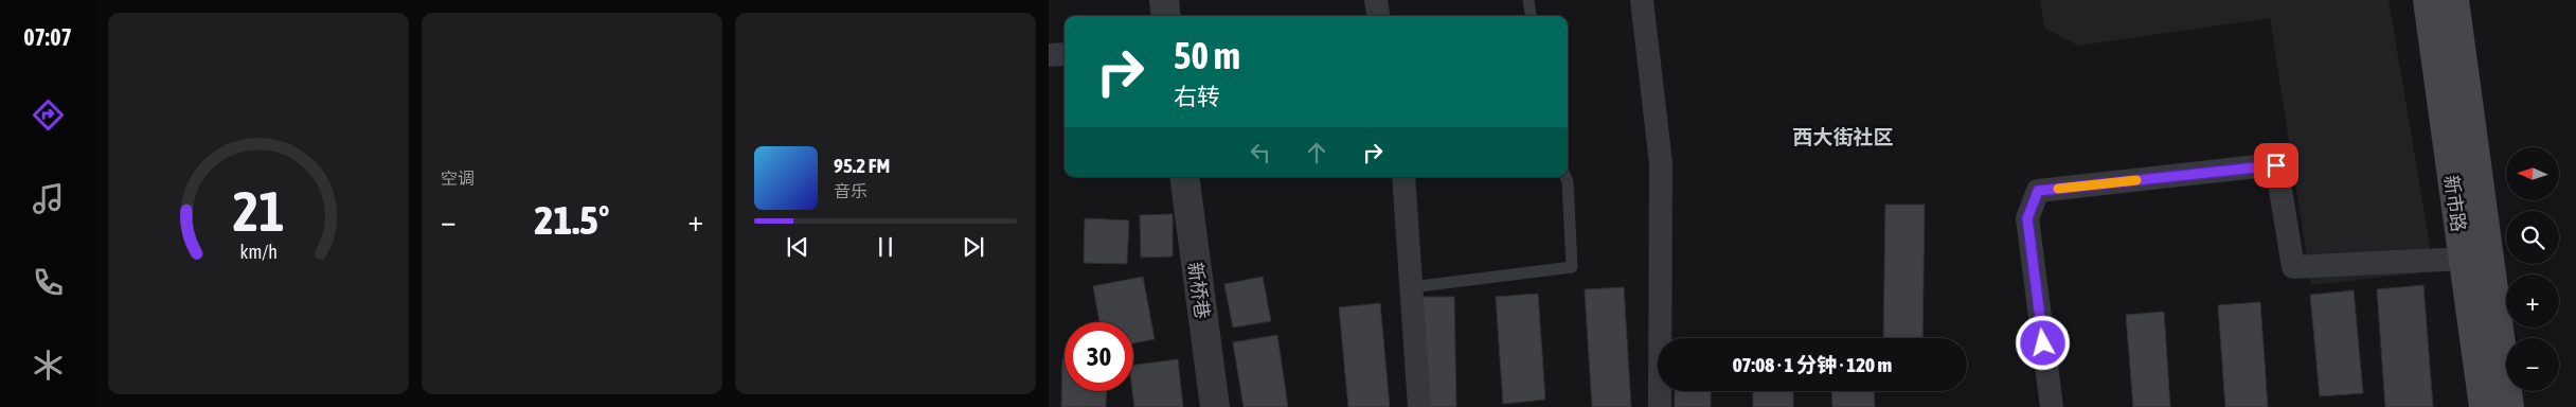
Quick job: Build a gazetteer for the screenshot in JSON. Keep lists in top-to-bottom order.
{
  "streets": {
    "main road": ["新市路"],
    "street": ["新桥巷"]
  },
  "districts": ["西大街社区"],
  "north": "left",
  "page": {
    "tabs": "07:07",
    "tile": "空调",
    "turn": ["50 m", "右转"],
    "song": ["95.2 FM", "音乐"],
    "map_buttons": ["+", "−"],
    "heat": ["−", "21.5°", "+"],
    "limit": "30",
    "trip": "07:08 · 1 分钟 · 120 m",
    "gauge": ["21", "km/h"]
  }
}
